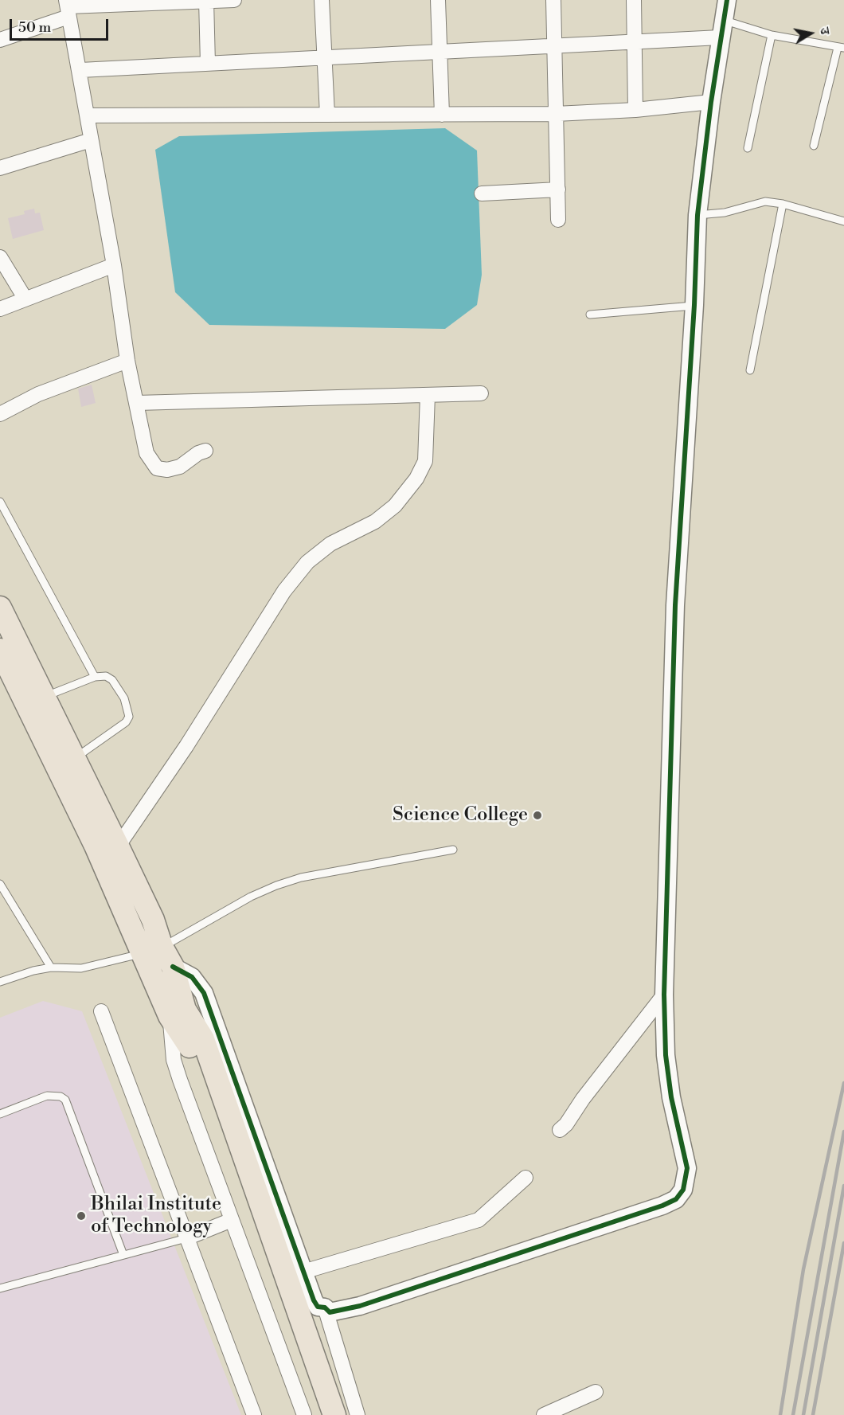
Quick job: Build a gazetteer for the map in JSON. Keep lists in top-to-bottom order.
{
  "places": ["Science College", "Bhilai Institute of Technology"],
  "scale_bar": "50 m",
  "north": "right"
}
